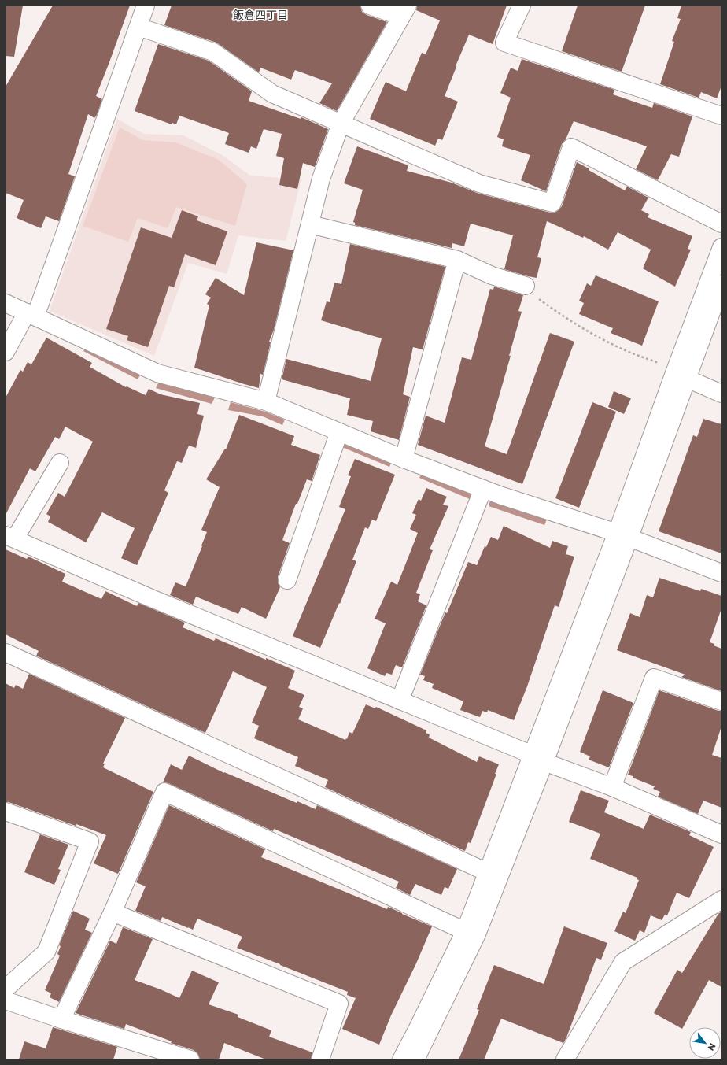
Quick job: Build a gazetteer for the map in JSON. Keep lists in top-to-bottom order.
{
  "districts": ["飯倉四丁目"],
  "north": "bottom right"
}
